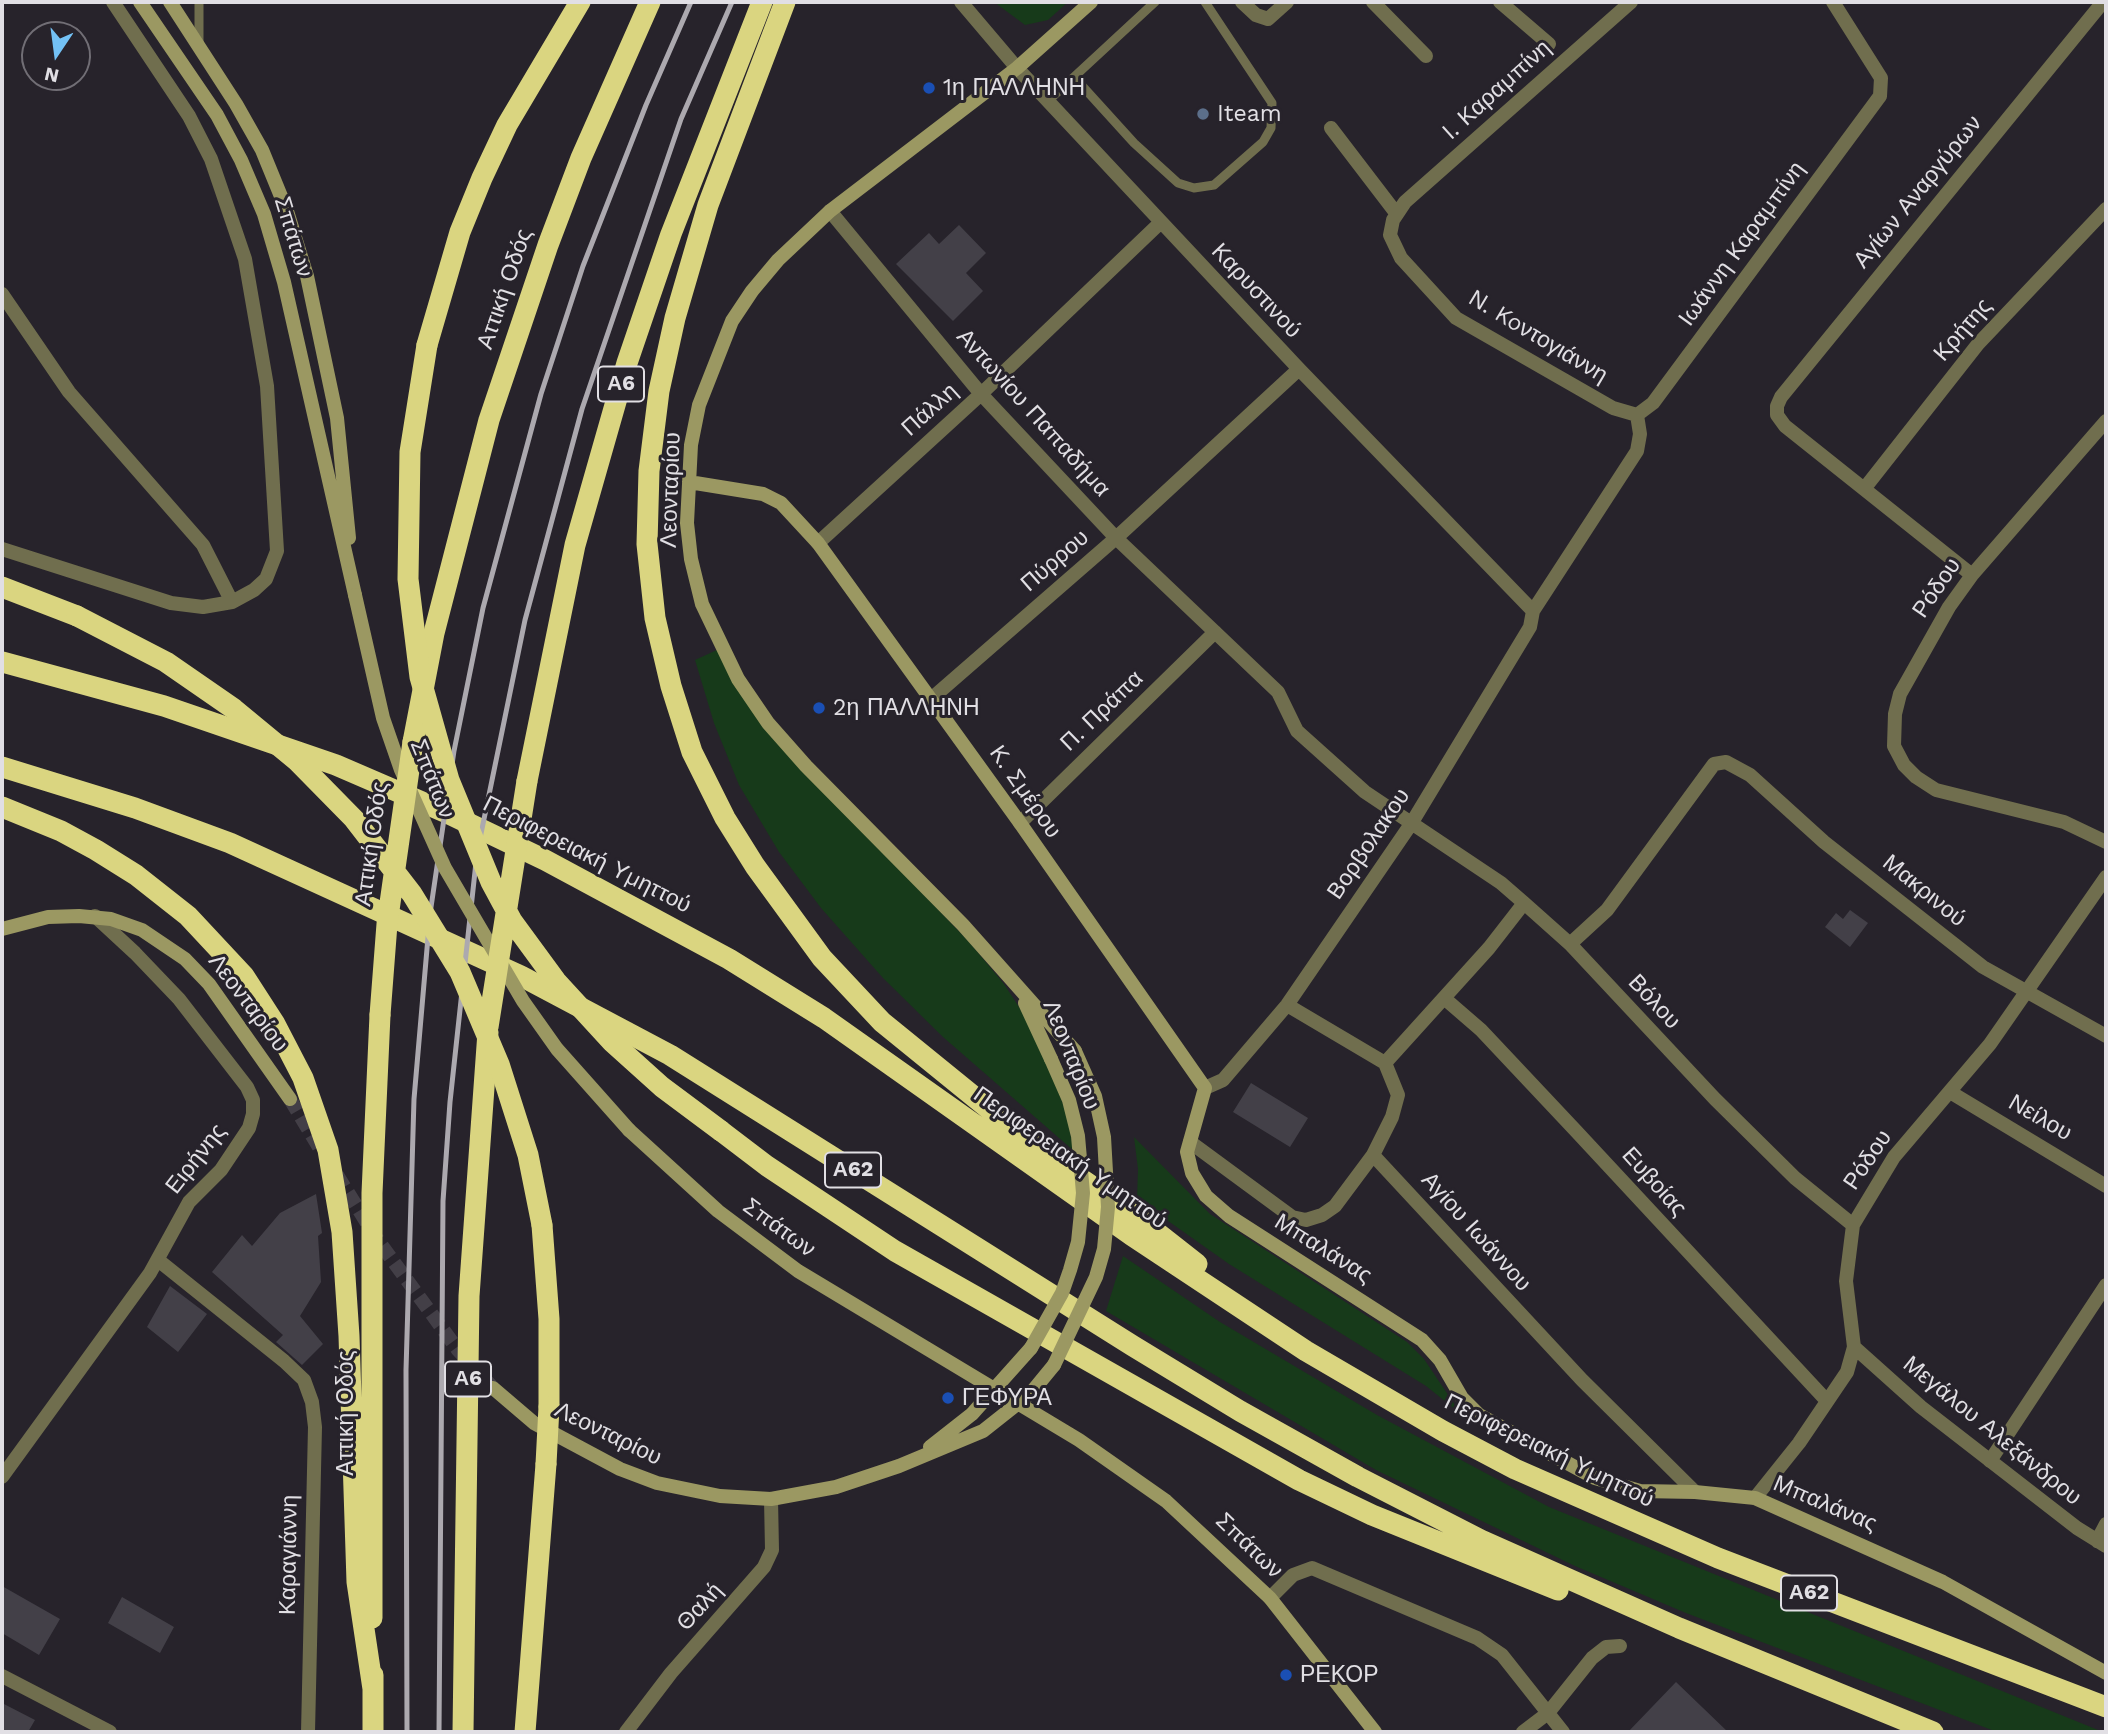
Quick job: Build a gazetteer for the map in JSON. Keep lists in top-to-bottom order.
{
  "streets": {
    "highway": [
      "Αττική Οδός",
      "Α6",
      "Περιφερειακή Υμηττού",
      "Α62"
    ],
    "street": [
      "Ι. Καραμπίνη",
      "Αγίων Αναργύρων",
      "Σπάτων",
      "Ιωάννη Καραμπίνη",
      "Καρυστινού",
      "Κρήτης",
      "Ν. Koντογιάννη",
      "Πάλλη",
      "Αντωνίου Παπαδήμα",
      "Λεονταρίου",
      "Πύρρου",
      "Ρόδου",
      "Π. Πράπα",
      "Κ. Σμέρου",
      "Βορβολακου",
      "Μακρινού",
      "Βόλου",
      "Νείλου",
      "Ειρήνης",
      "Ευβοίας",
      "Αγίου Ιωάννου",
      "Μπαλάνας",
      "Μεγάλου Αλεξάνδρου",
      "Καραγιάννη",
      "Θαλή"
    ]
  },
  "crossings": [
    ["Ι. Καραμπίνη", "Ν. Koντογιάννη"],
    ["Αγίων Αναργύρων", "Κρήτης"],
    ["Σπάτων", "Λεονταρίου"],
    ["Ιωάννη Καραμπίνη", "Ν. Koντογιάννη"],
    ["Ιωάννη Καραμπίνη", "Βορβολακου"],
    ["Καρυστινού", "Πάλλη"],
    ["Καρυστινού", "Λεονταρίου"],
    ["Καρυστινού", "Πύρρου"],
    ["Καρυστινού", "Βορβολακου"],
    ["Ν. Koντογιάννη", "Βορβολακου"],
    ["Πάλλη", "Αντωνίου Παπαδήμα"],
    ["Πάλλη", "Κ. Σμέρου"],
    ["Αντωνίου Παπαδήμα", "Λεονταρίου"],
    ["Αντωνίου Παπαδήμα", "Πύρρου"],
    ["Αντωνίου Παπαδήμα", "Π. Πράπα"],
    ["Αντωνίου Παπαδήμα", "Βορβολακου"],
    ["Αντωνίου Παπαδήμα", "Βόλου"],
    ["Λεονταρίου", "Κ. Σμέρου"],
    ["Λεονταρίου", "Ειρήνης"],
    ["Λεονταρίου", "Θαλή"],
    ["Πύρρου", "Κ. Σμέρου"],
    ["Ρόδου", "Μακρινού"],
    ["Ρόδου", "Βόλου"],
    ["Ρόδου", "Νείλου"],
    ["Ρόδου", "Ευβοίας"],
    ["Ρόδου", "Μπαλάνας"],
    ["Ρόδου", "Μεγάλου Αλεξάνδρου"],
    ["Π. Πράπα", "Κ. Σμέρου"],
    ["Κ. Σμέρου", "Βορβολακου"],
    ["Κ. Σμέρου", "Αγίου Ιωάννου"],
    ["Κ. Σμέρου", "Μπαλάνας"],
    ["Βορβολακου", "Βόλου"],
    ["Βορβολακου", "Αγίου Ιωάννου"],
    ["Βορβολακου", "Μπαλάνας"],
    ["Μακρινού", "Βόλου"],
    ["Ειρήνης", "Καραγιάννη"],
    ["Αγίου Ιωάννου", "Μπαλάνας"]
  ],
  "places": [
    "1η ΠΑΛΛΗΝΗ",
    "Iteam",
    "2η ΠΑΛΛΗΝΗ",
    "ΓΕΦΥΡΑ",
    "ΡΕΚΟΡ"
  ],
  "north": "bottom"
}
